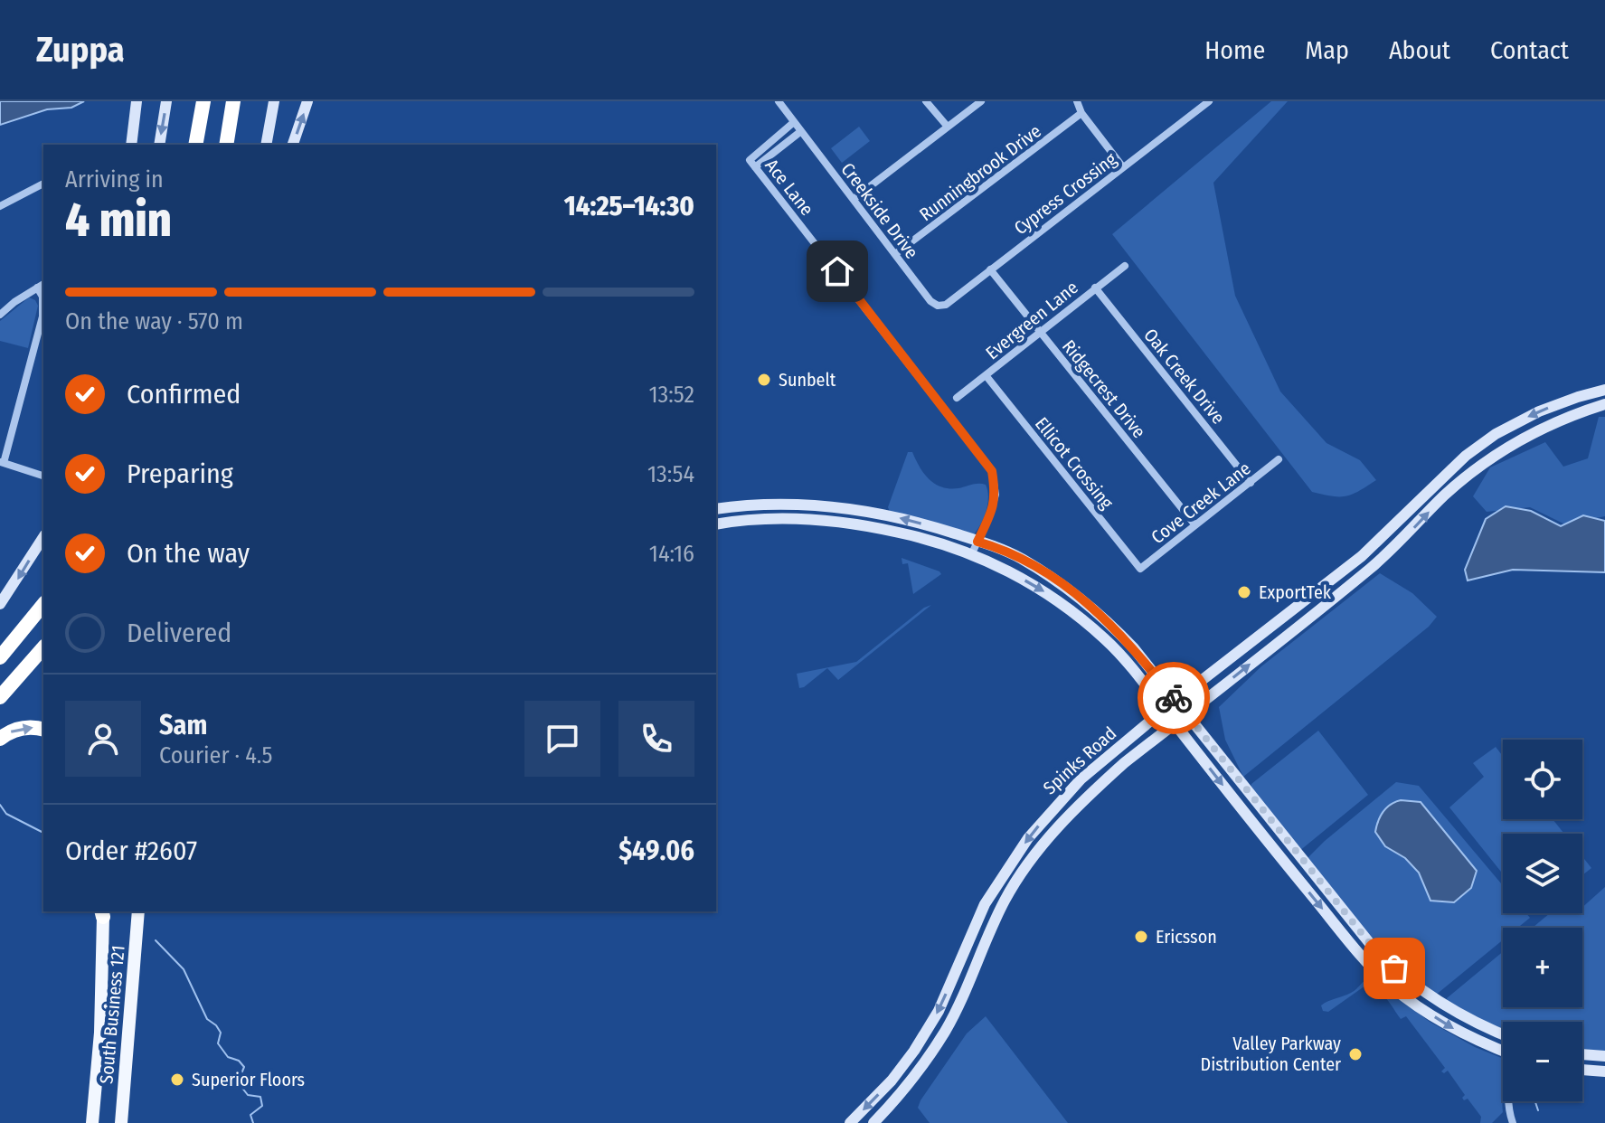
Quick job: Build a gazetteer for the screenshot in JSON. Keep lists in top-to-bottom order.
{
  "streets": {
    "main road": ["Spinks Road", "South Business 121"],
    "street": [
      "Runningbrook Drive",
      "Ace Lane",
      "Cypress Crossing",
      "Creekside Drive",
      "Evergreen Lane",
      "Oak Creek Drive",
      "Ridgecrest Drive",
      "Ellicot Crossing",
      "Cove Creek Lane"
    ]
  },
  "crossings": [
    ["Runningbrook Drive", "Creekside Drive"],
    ["Ace Lane", "Creekside Drive"],
    ["Cypress Crossing", "Creekside Drive"],
    ["Cypress Crossing", "Ridgecrest Drive"],
    ["Evergreen Lane", "Oak Creek Drive"],
    ["Evergreen Lane", "Ridgecrest Drive"],
    ["Evergreen Lane", "Ellicot Crossing"],
    ["Oak Creek Drive", "Cove Creek Lane"],
    ["Ridgecrest Drive", "Cove Creek Lane"],
    ["Ellicot Crossing", "Cove Creek Lane"]
  ],
  "places": [
    "Sunbelt",
    "ExportTek",
    "Ericsson",
    "Valley Parkway Distribution Center",
    "Superior Floors"
  ],
  "page": {
    "header": "Zuppa",
    "nav": [
      "Home",
      "Map",
      "About",
      "Contact"
    ],
    "heading": ["4 min", "Arriving in", "14:25–14:30"],
    "panel": [
      "Sam",
      "Courier · 4.5",
      "Order #2607",
      "$49.06"
    ],
    "bar": "On the way · 570 m",
    "list": [
      ["Confirmed", "13:52"],
      ["Preparing", "13:54"],
      ["On the way", "14:16"],
      "Delivered"
    ],
    "map_buttons": ["+", "−"]
  }
}
